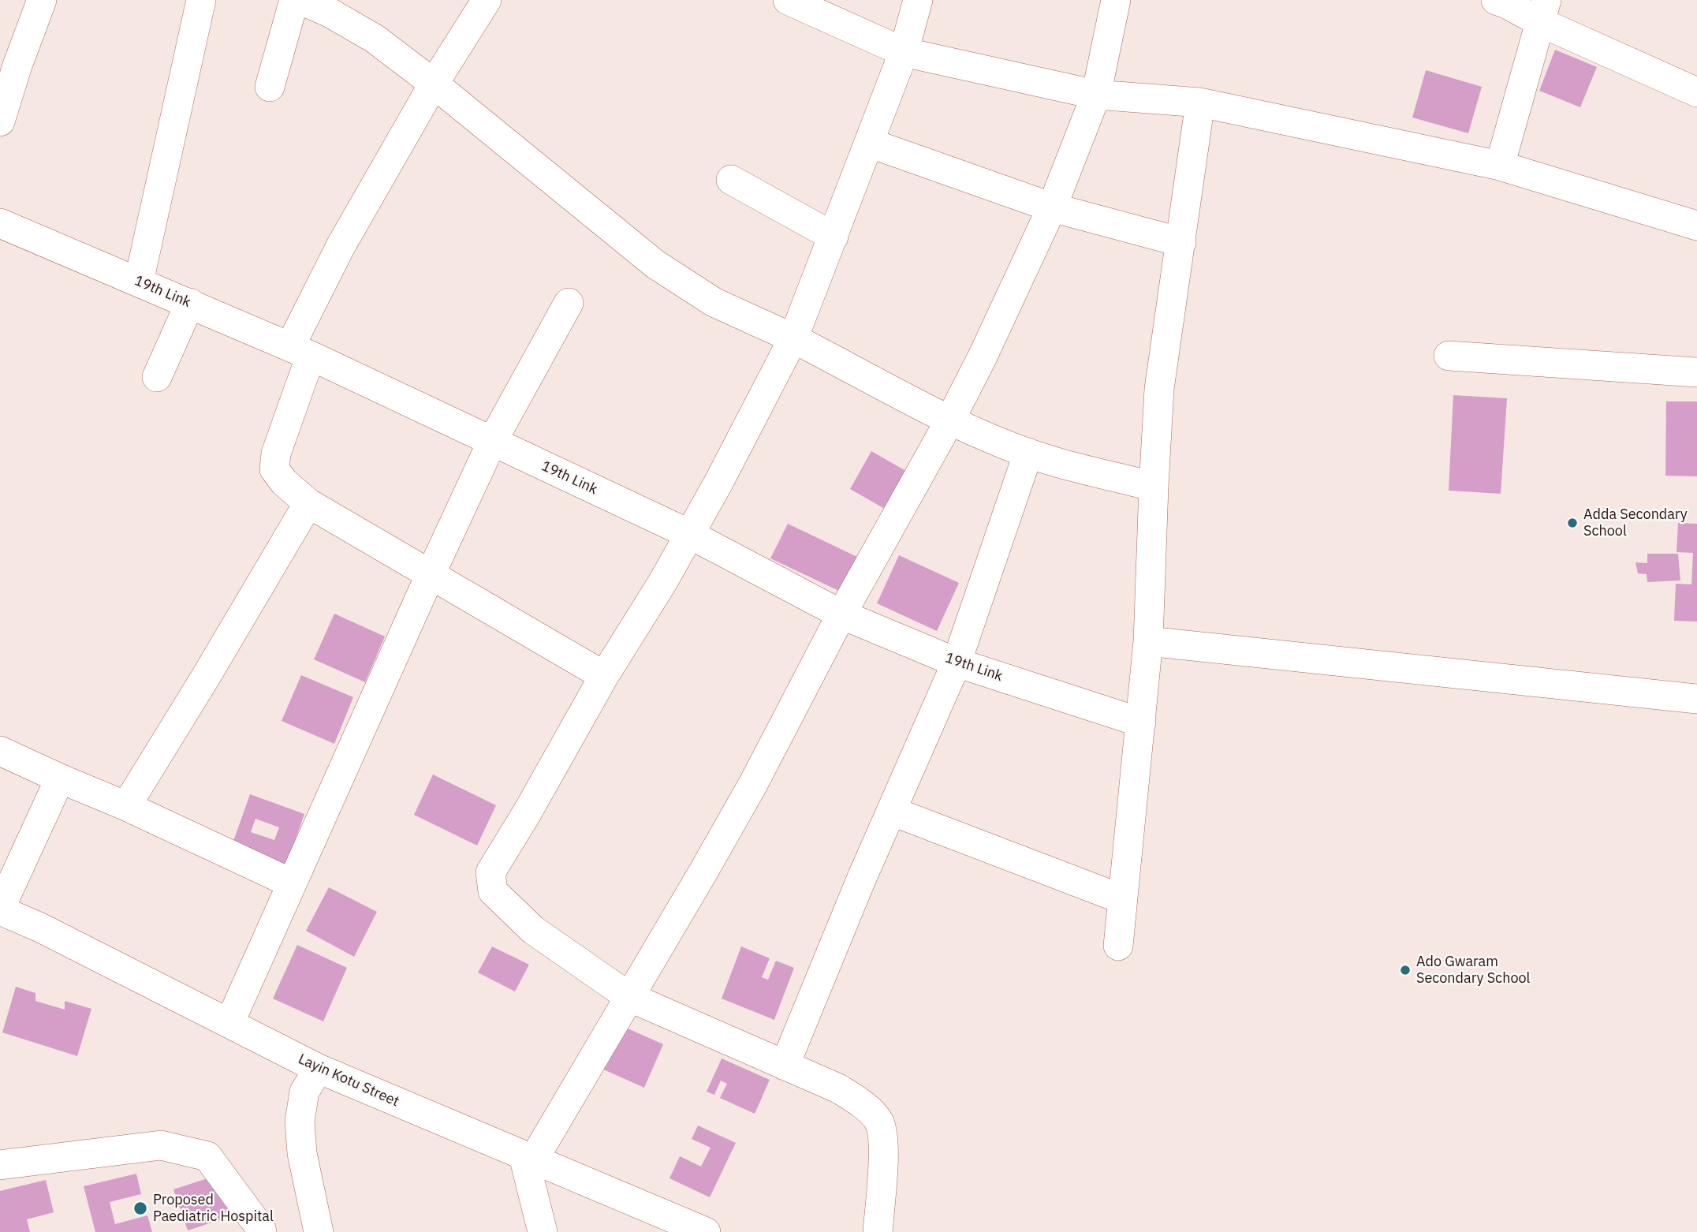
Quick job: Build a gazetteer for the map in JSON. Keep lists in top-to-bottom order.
{
  "streets": {
    "street": ["19th Link", "Layin Kotu Street"]
  },
  "places": ["Adda Secondary School", "Ado Gwaram Secondary School", "Proposed Paediatric Hospital"]
}
